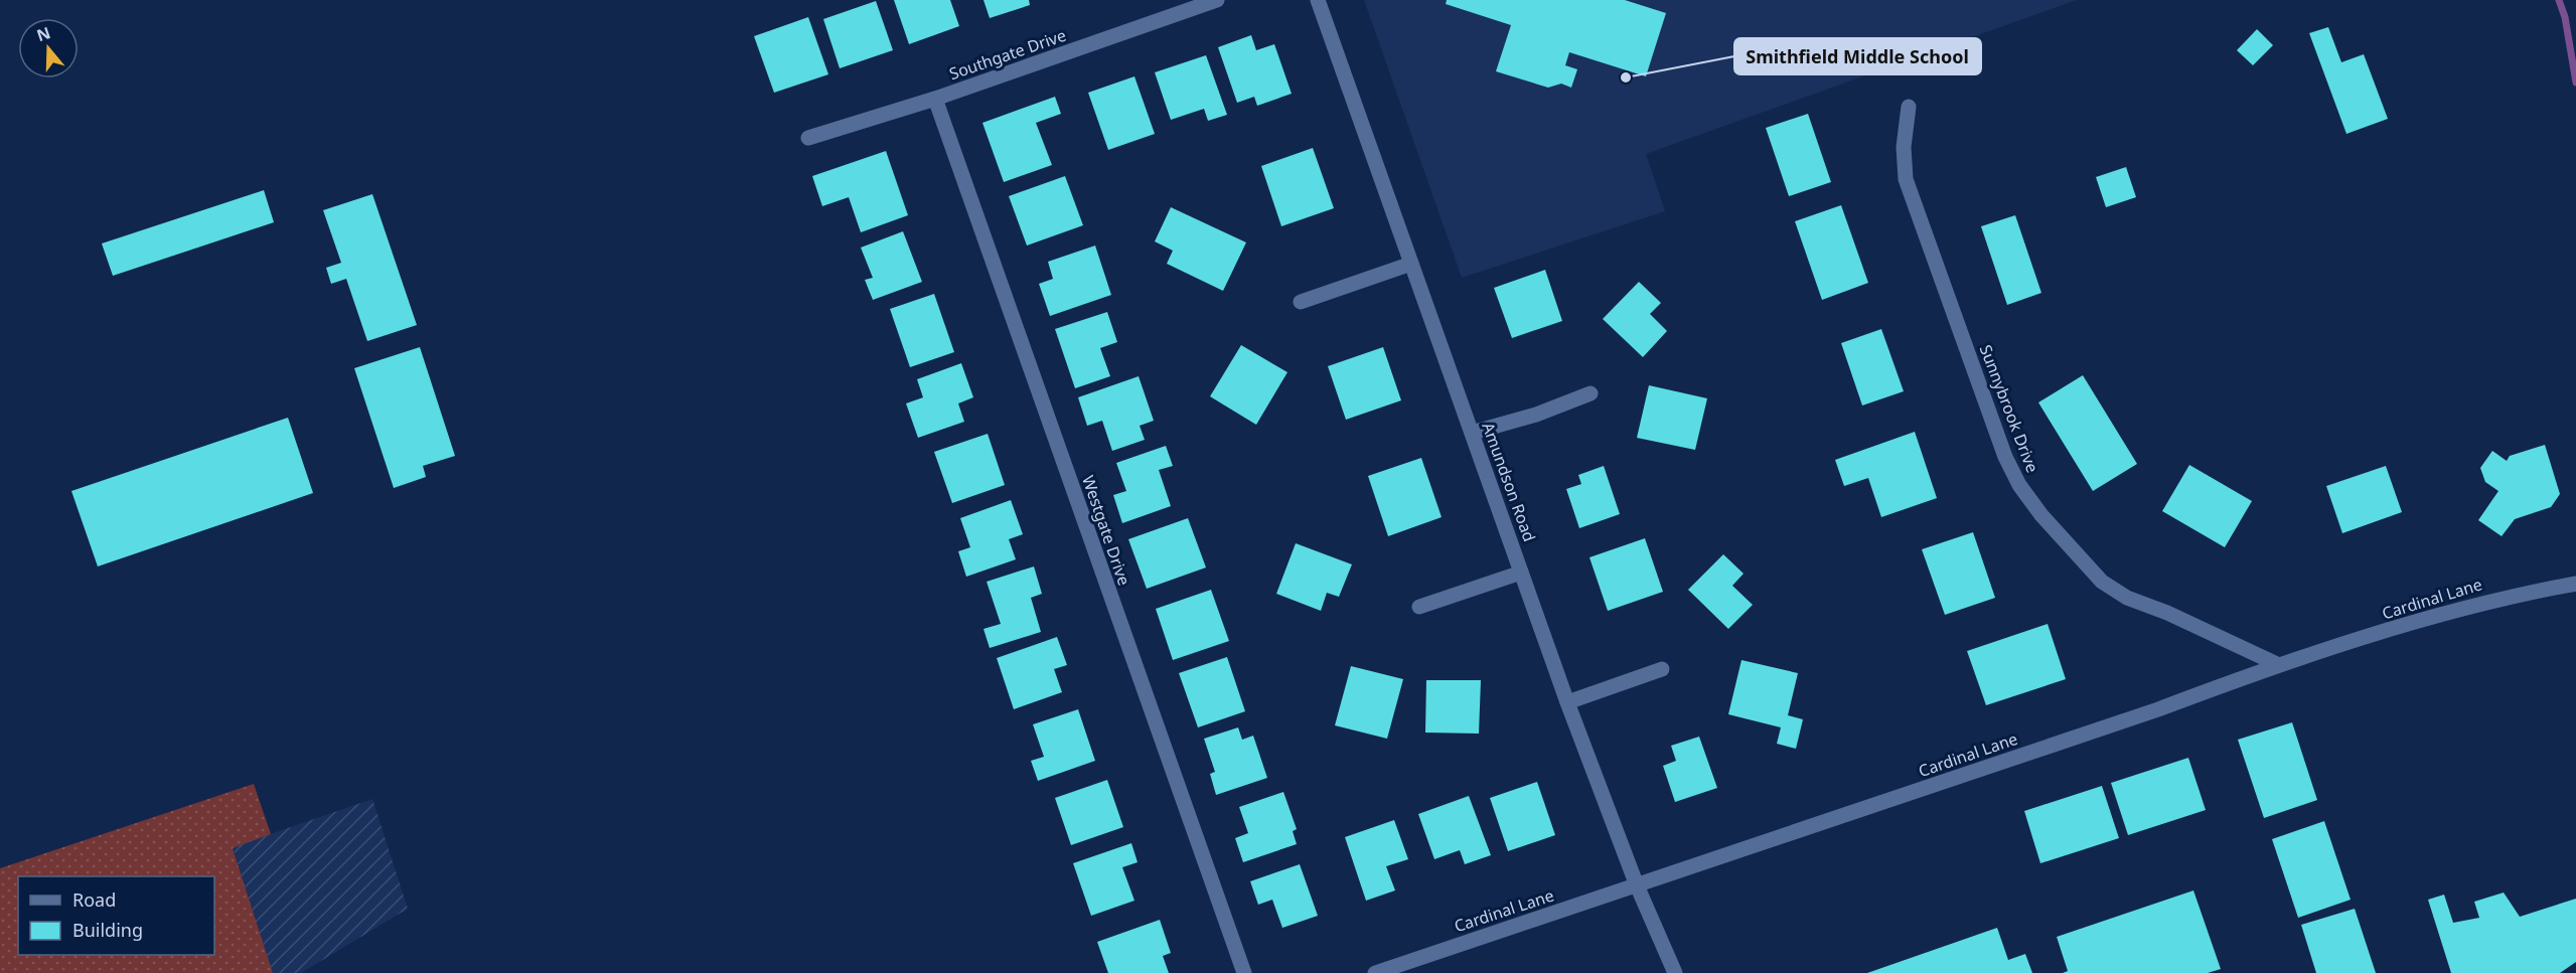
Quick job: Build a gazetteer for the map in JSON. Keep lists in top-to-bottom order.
{
  "streets": {
    "street": [
      "Southgate Drive",
      "Sunnybrook Drive",
      "Amundson Road",
      "Westgate Drive",
      "Cardinal Lane"
    ]
  },
  "crossings": [
    ["Southgate Drive", "Westgate Drive"],
    ["Sunnybrook Drive", "Cardinal Lane"],
    ["Amundson Road", "Cardinal Lane"]
  ],
  "places": ["Smithfield Middle School"],
  "legend": ["Road", "Building"],
  "north": "top"
}
